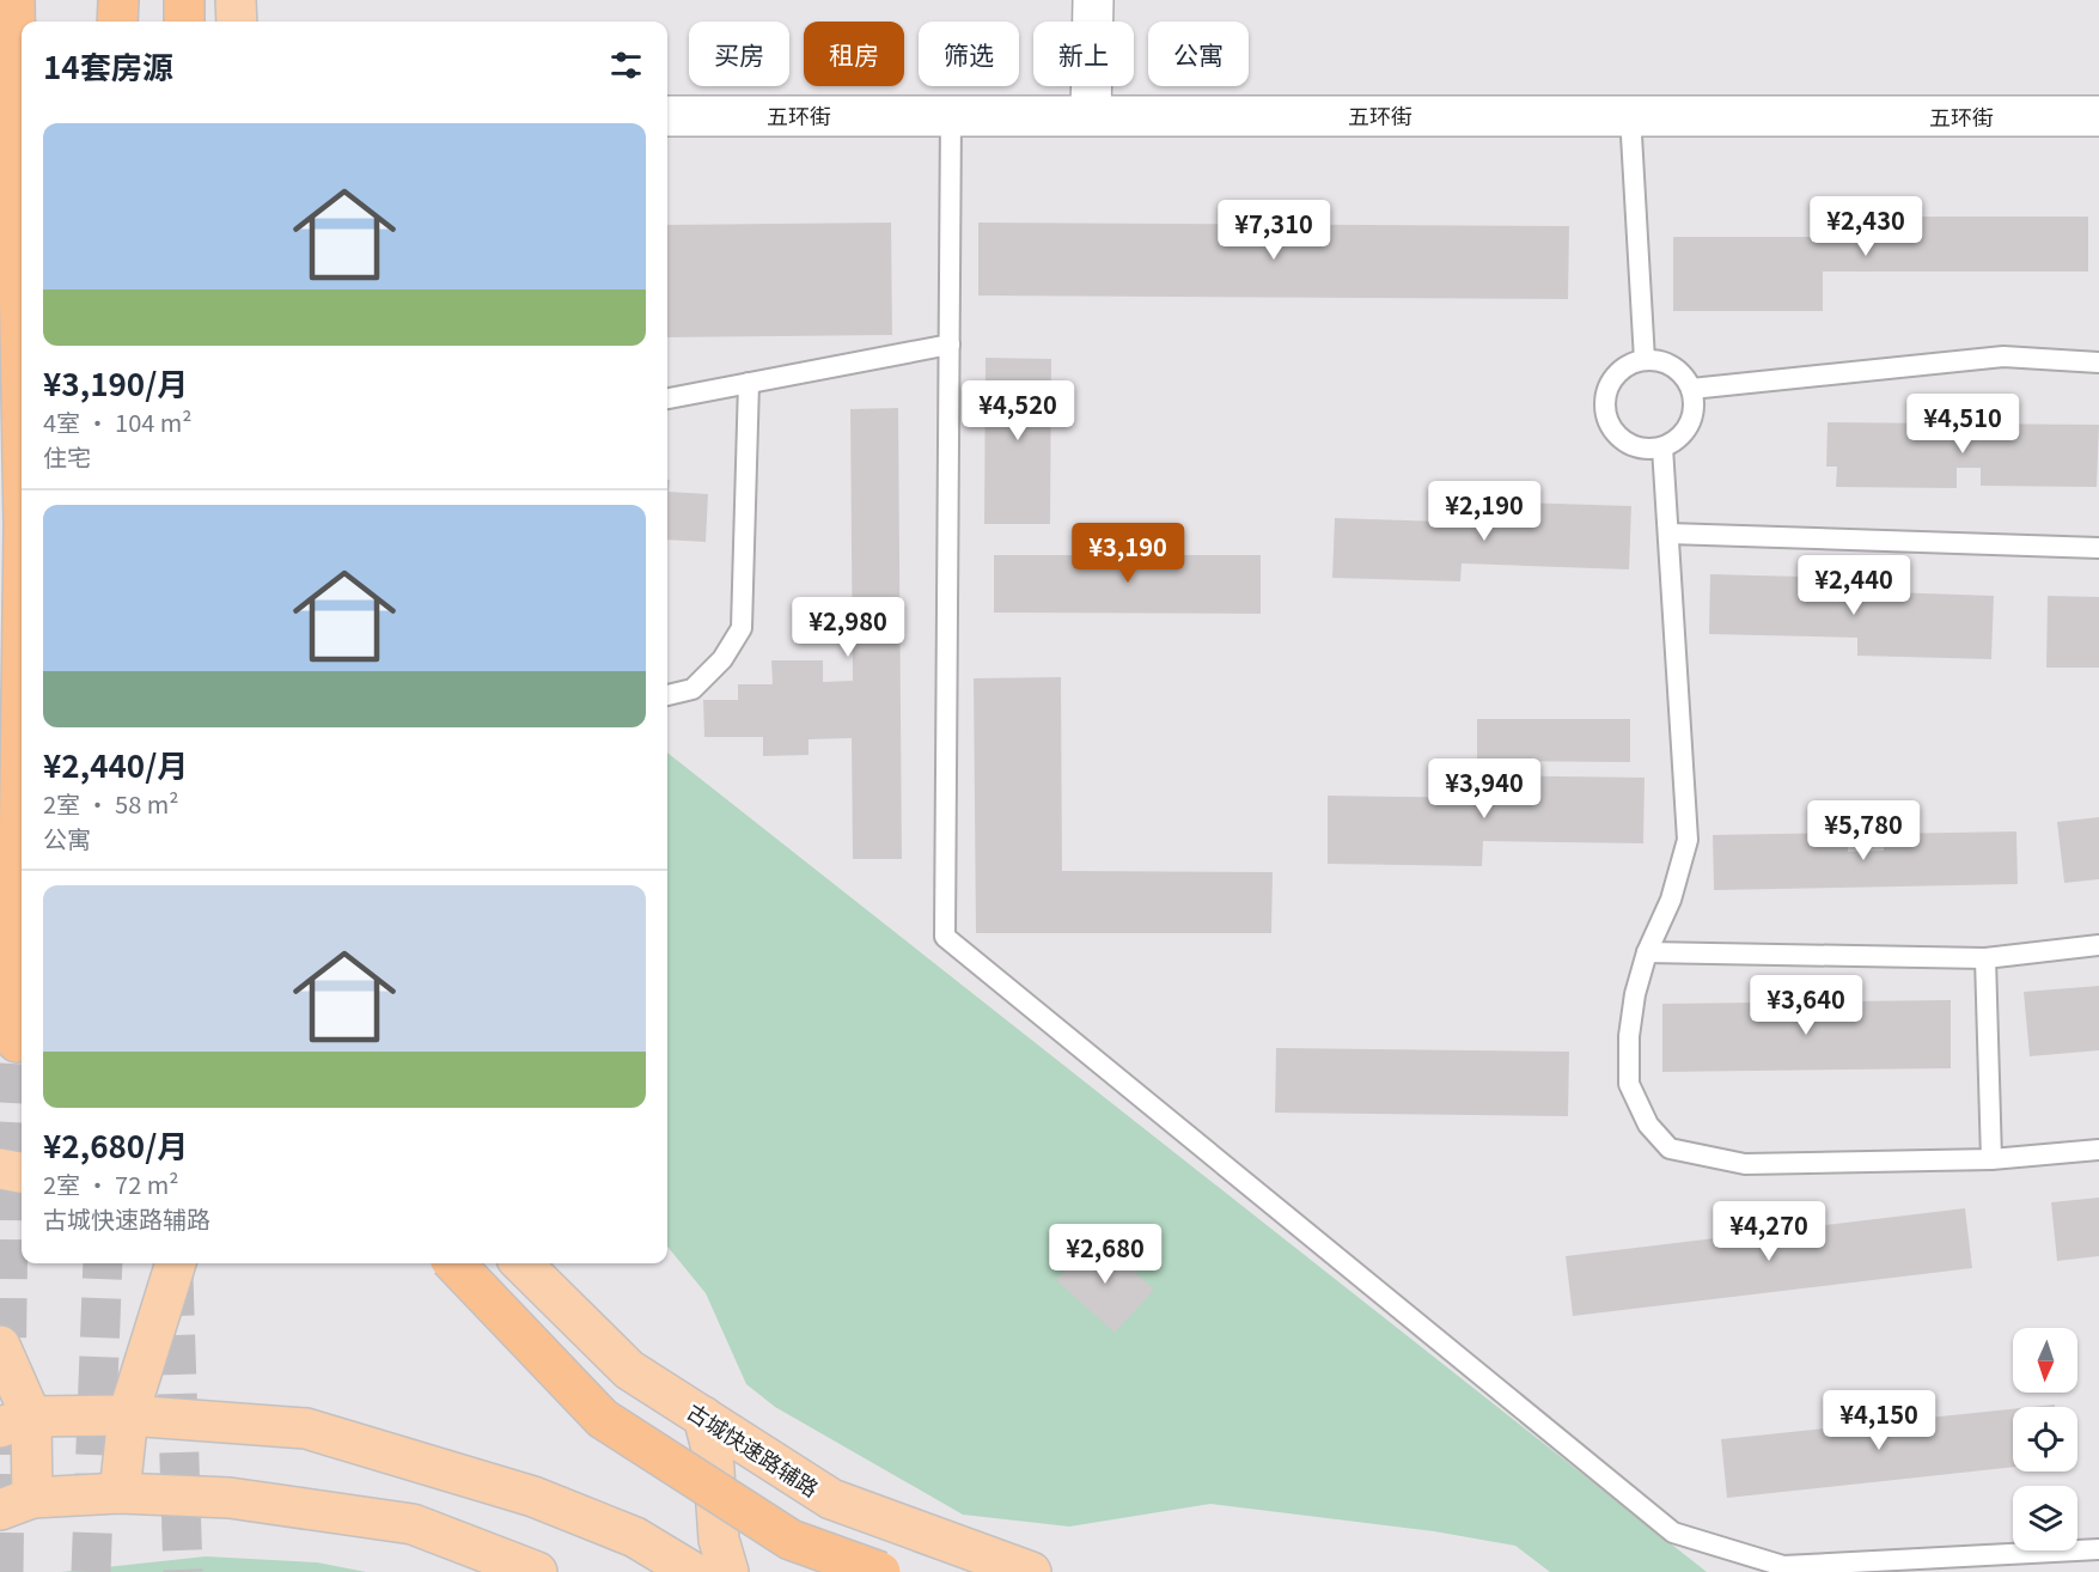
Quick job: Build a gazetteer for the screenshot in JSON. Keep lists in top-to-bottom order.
{
  "streets": {
    "main road": ["古城快速路辅路"],
    "street": ["五环街"]
  },
  "north": "bottom",
  "page": {
    "chip": [
      "买房",
      "租房",
      "筛选",
      "新上",
      "公寓"
    ],
    "heading": "14套房源",
    "list": [
      {
        "name": "¥3,190/月",
        "note": "4室 · 104 m² · 住宅"
      },
      {
        "name": "¥2,440/月",
        "note": "2室 · 58 m² · 公寓"
      },
      {
        "name": "¥2,680/月",
        "note": "2室 · 72 m² · 古城快速路辅路"
      }
    ],
    "price": [
      "¥2,430",
      "¥7,310",
      "¥4,520",
      "¥4,510",
      "¥2,190",
      "¥3,190",
      "¥2,440",
      "¥2,980",
      "¥3,940",
      "¥5,780",
      "¥3,640",
      "¥4,270",
      "¥2,680",
      "¥4,150"
    ]
  }
}
